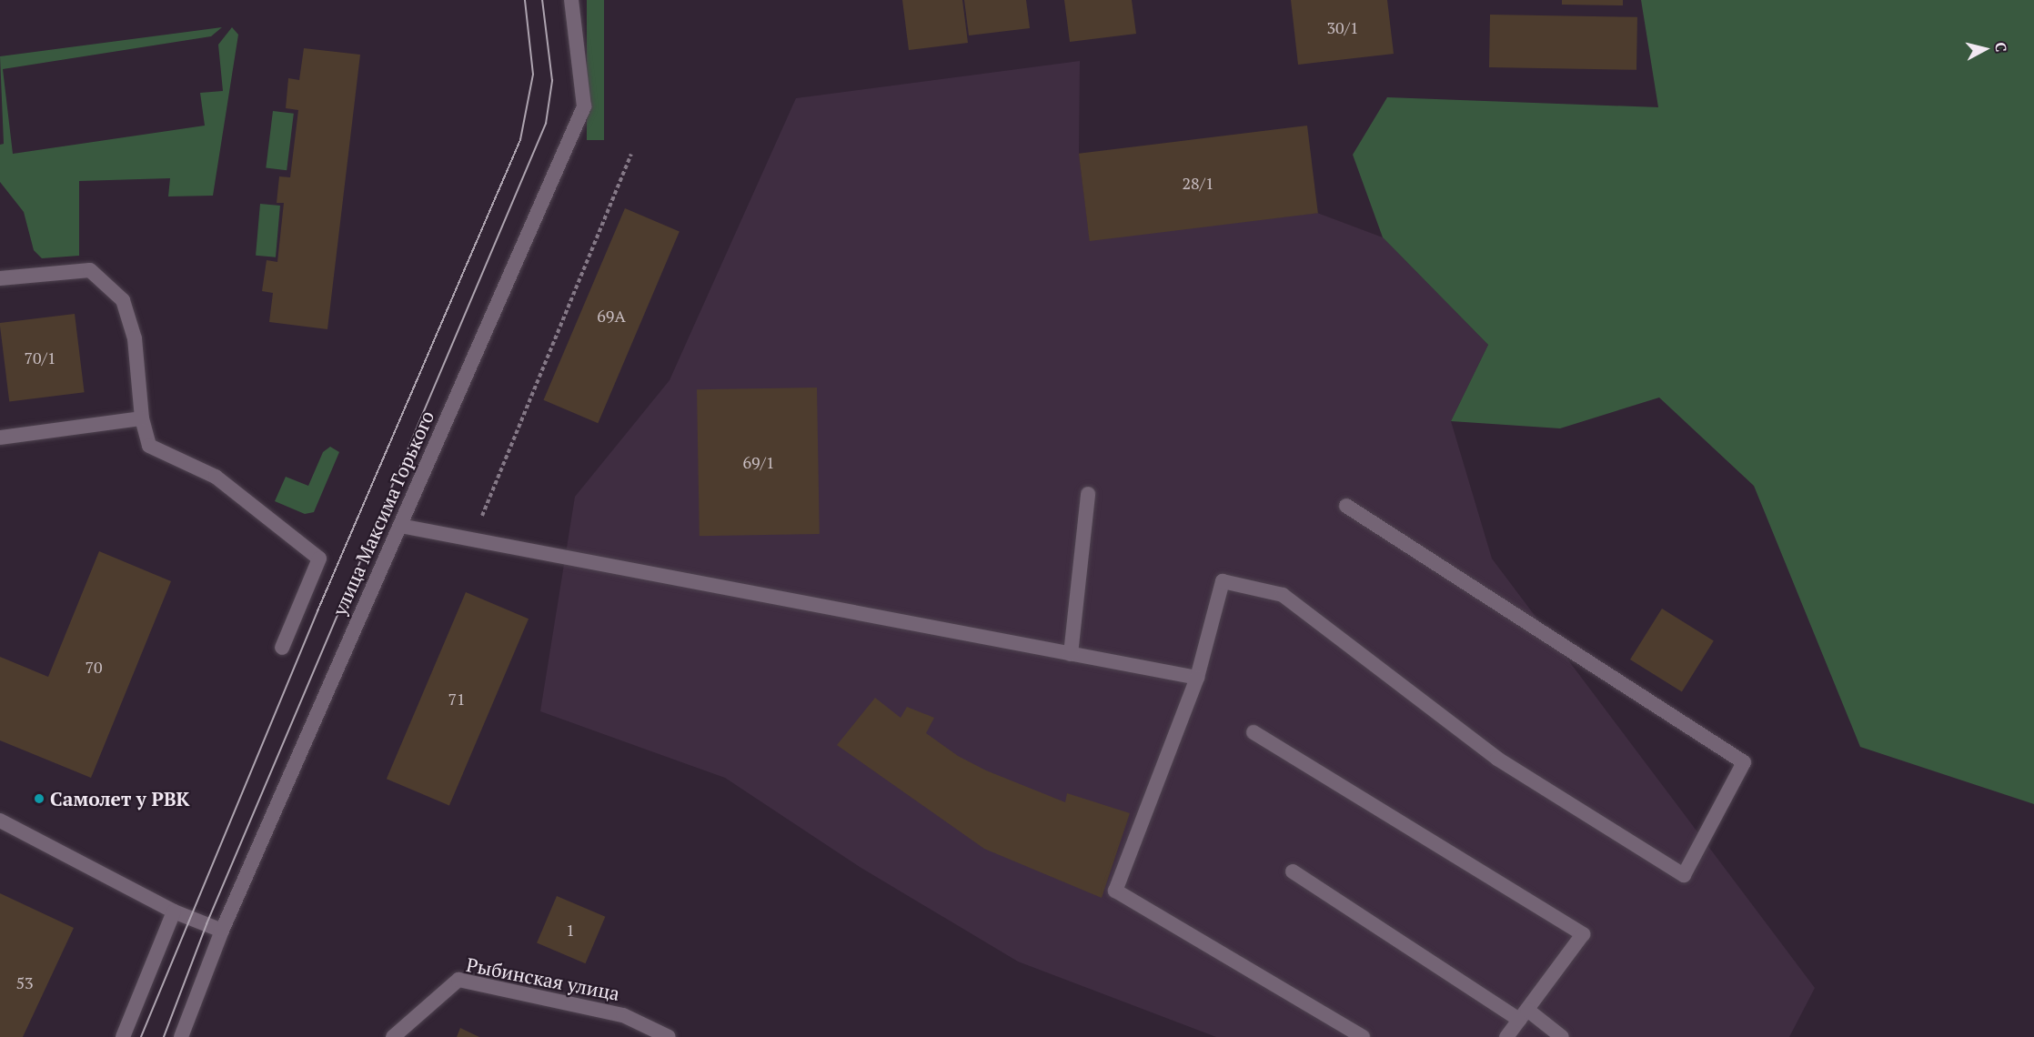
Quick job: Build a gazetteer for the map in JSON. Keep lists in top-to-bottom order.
{
  "streets": {
    "street": ["улица Максима Горького", "Рыбинская улица"]
  },
  "places": ["Самолет у РВК"],
  "house_numbers": [
    "30/1",
    "28/1",
    "69А",
    "70/1",
    "69/1",
    "70",
    "71",
    "1",
    "53"
  ],
  "north": "right"
}
